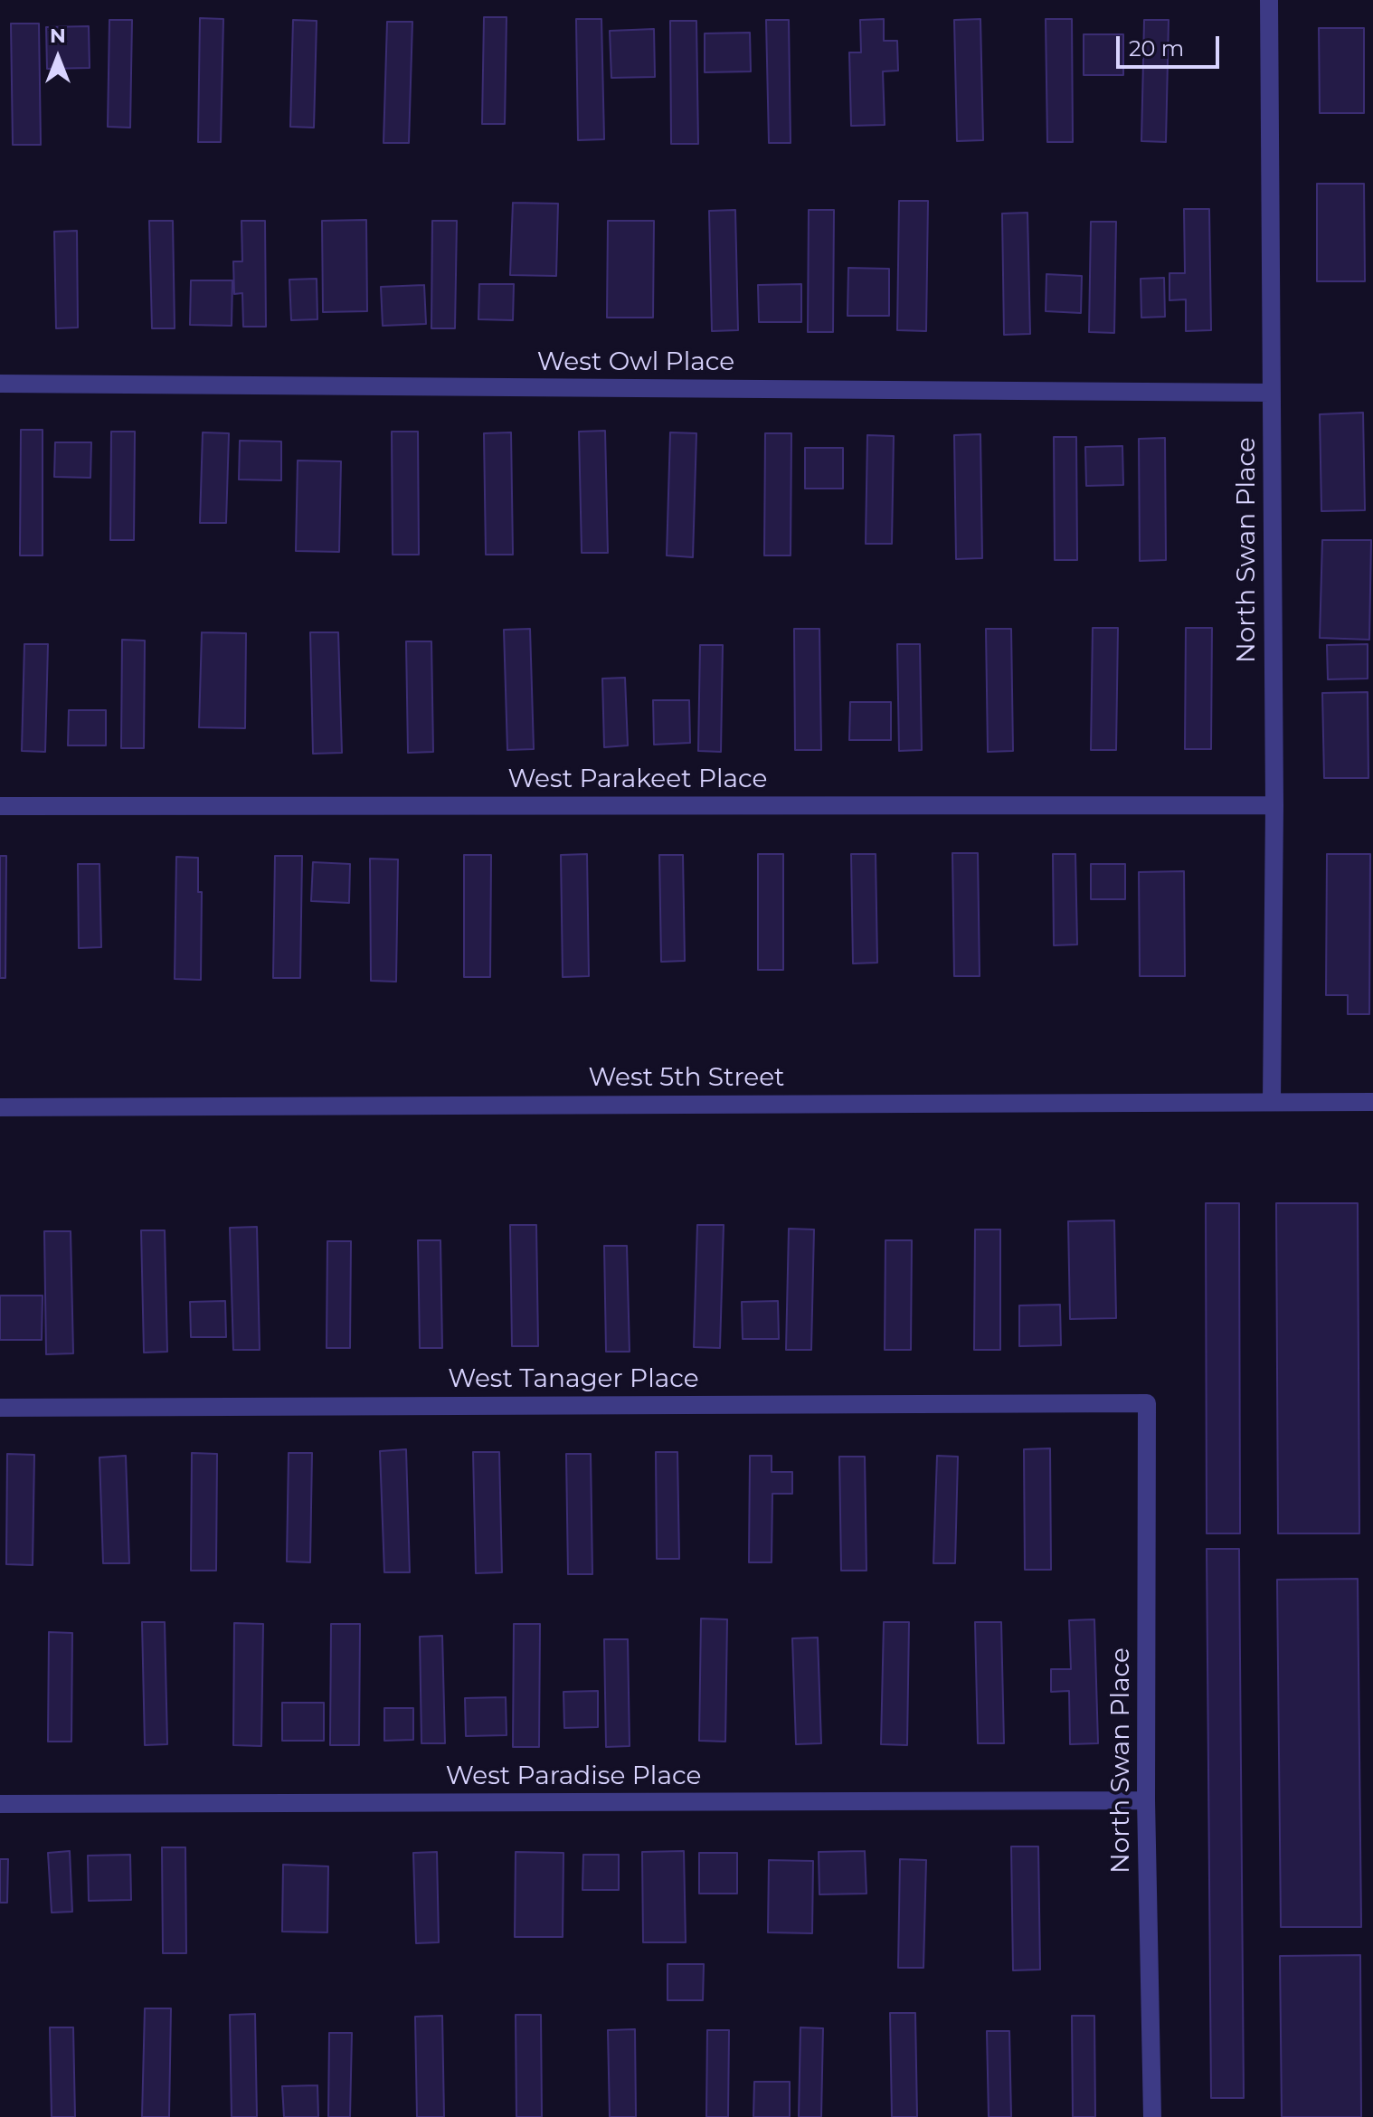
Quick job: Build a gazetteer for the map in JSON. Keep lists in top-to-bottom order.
{
  "streets": {
    "street": [
      "West Owl Place",
      "North Swan Place",
      "West Parakeet Place",
      "West 5th Street",
      "West Tanager Place",
      "West Paradise Place"
    ]
  },
  "crossings": [
    ["West Owl Place", "North Swan Place"],
    ["North Swan Place", "West Parakeet Place"],
    ["North Swan Place", "West 5th Street"],
    ["North Swan Place", "West Tanager Place"],
    ["North Swan Place", "West Paradise Place"]
  ],
  "scale_bar": "20 m",
  "north": "top"
}
